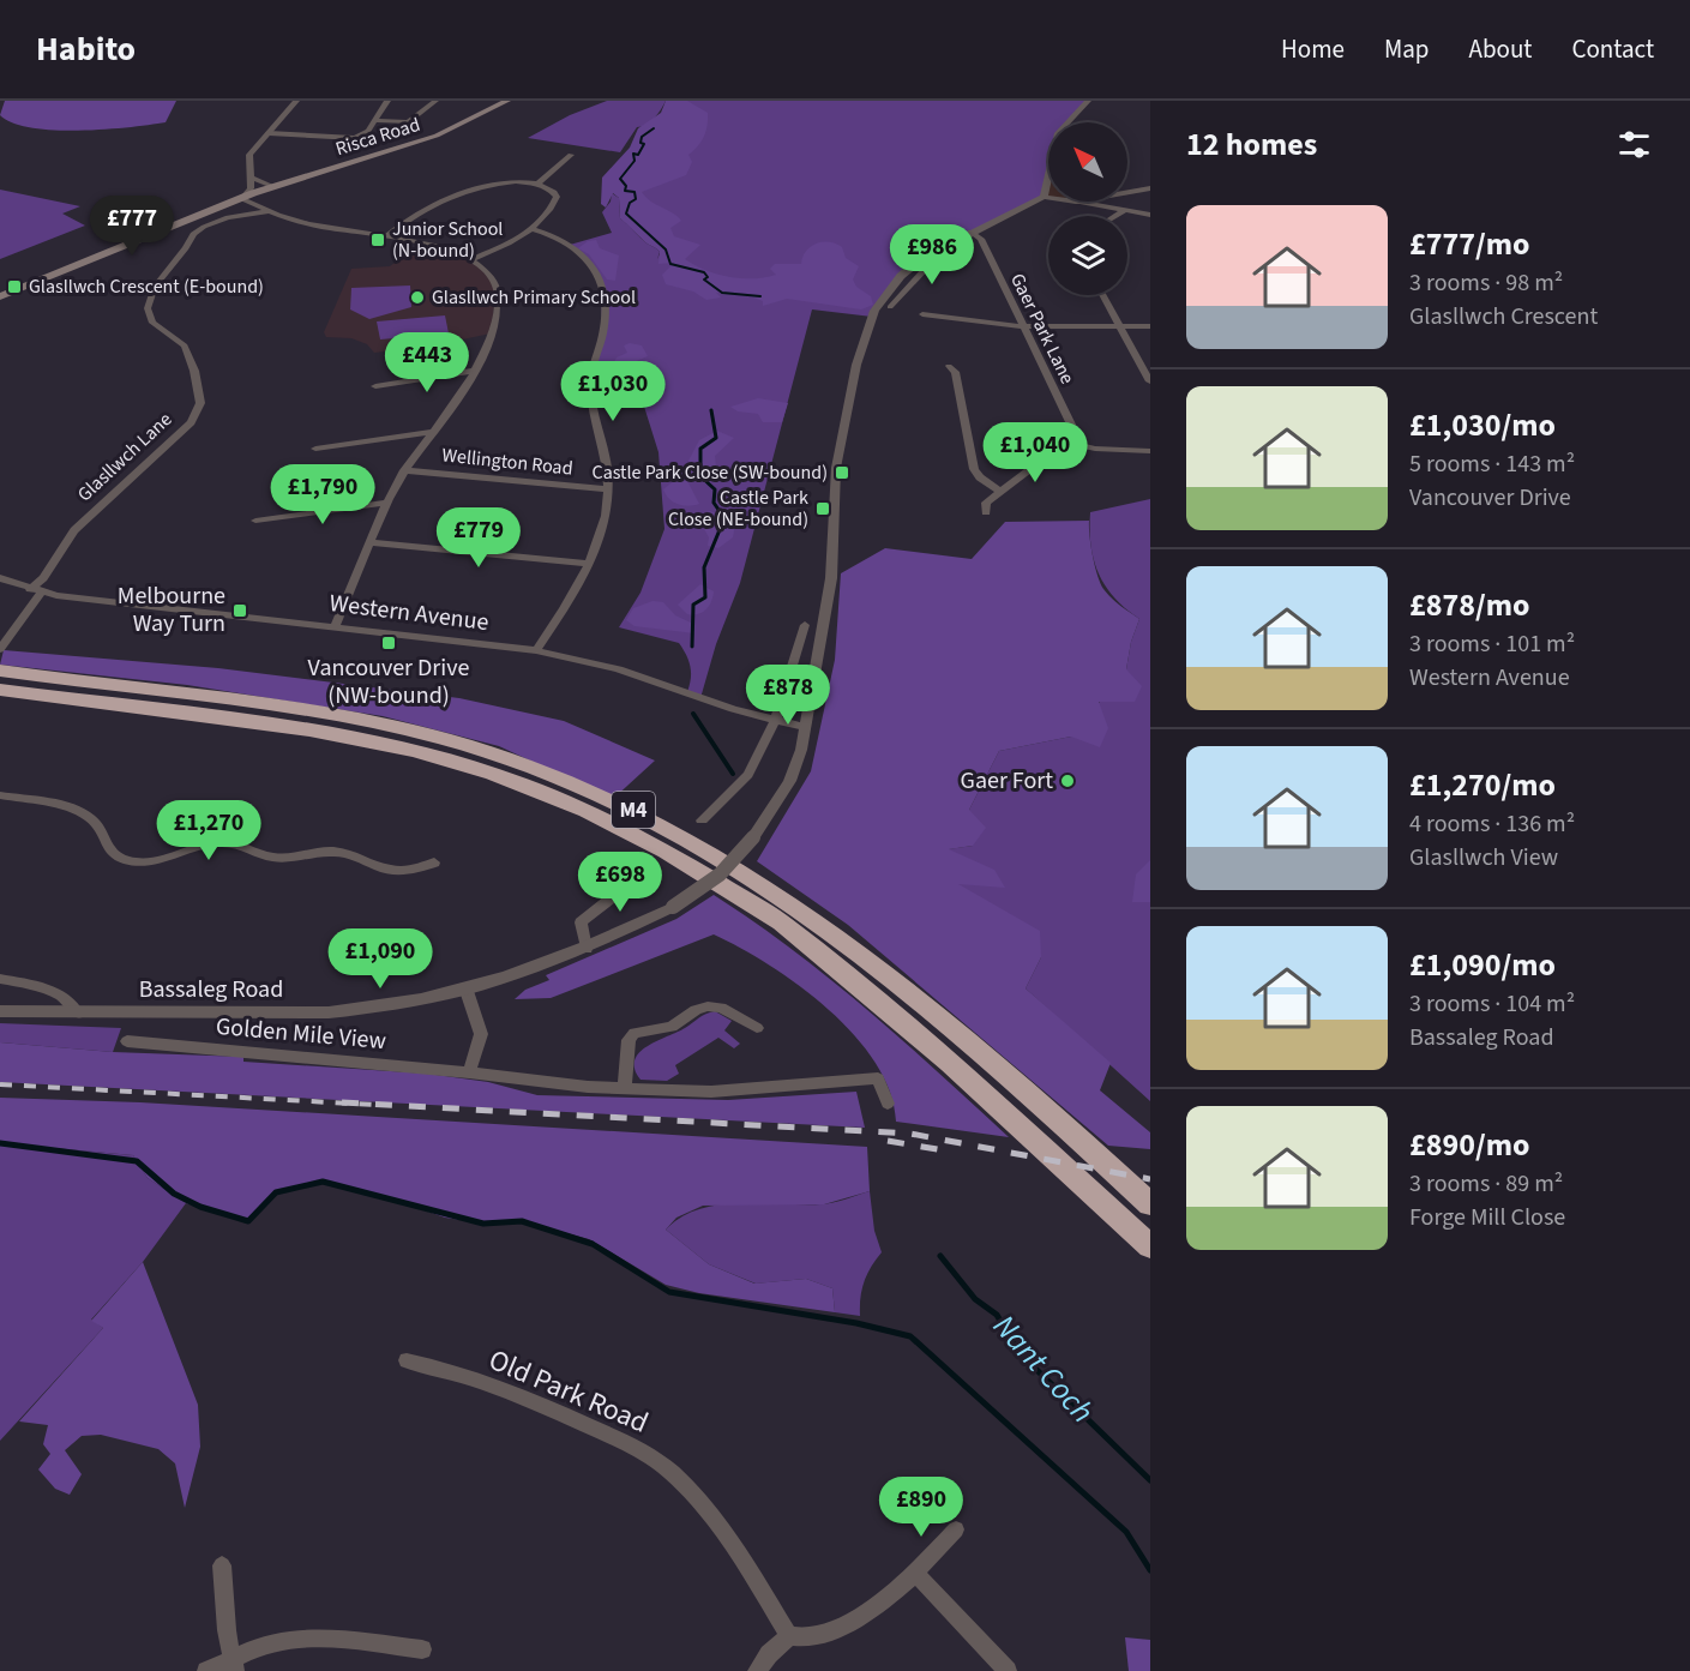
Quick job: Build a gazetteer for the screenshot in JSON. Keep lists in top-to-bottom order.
{
  "streets": {
    "highway": ["M4"],
    "main road": ["Risca Road"],
    "street": [
      "Gaer Park Lane",
      "Glasllwch Lane",
      "Wellington Road",
      "Western Avenue",
      "Bassaleg Road",
      "Golden Mile View",
      "Old Park Road"
    ]
  },
  "crossings": [
    ["Gaer Park Lane", "Bassaleg Road"],
    ["Glasllwch Lane", "Western Avenue"],
    ["Western Avenue", "Bassaleg Road"]
  ],
  "water": ["Nant Coch"],
  "places": {
    "transit": [
      "Junior School (N-bound)",
      "Glasllwch Crescent (E-bound)",
      "Castle Park Close (SW-bound)",
      "Castle Park Close (NE-bound)",
      "Melbourne Way Turn",
      "Vancouver Drive (NW-bound)"
    ],
    "other": ["Glasllwch Primary School", "Gaer Fort"]
  },
  "north": "top left",
  "page": {
    "header": "Habito",
    "nav": [
      "Home",
      "Map",
      "About",
      "Contact"
    ],
    "heading": "12 homes",
    "list": [
      {
        "name": "£777/mo",
        "note": "3 rooms · 98 m² · Glasllwch Crescent"
      },
      {
        "name": "£1,030/mo",
        "note": "5 rooms · 143 m² · Vancouver Drive"
      },
      {
        "name": "£878/mo",
        "note": "3 rooms · 101 m² · Western Avenue"
      },
      {
        "name": "£1,270/mo",
        "note": "4 rooms · 136 m² · Glasllwch View"
      },
      {
        "name": "£1,090/mo",
        "note": "3 rooms · 104 m² · Bassaleg Road"
      },
      {
        "name": "£890/mo",
        "note": "3 rooms · 89 m² · Forge Mill Close"
      }
    ],
    "price": [
      "£777",
      "£986",
      "£443",
      "£1,030",
      "£1,040",
      "£1,790",
      "£779",
      "£878",
      "£1,270",
      "£698",
      "£1,090",
      "£890"
    ]
  }
}
